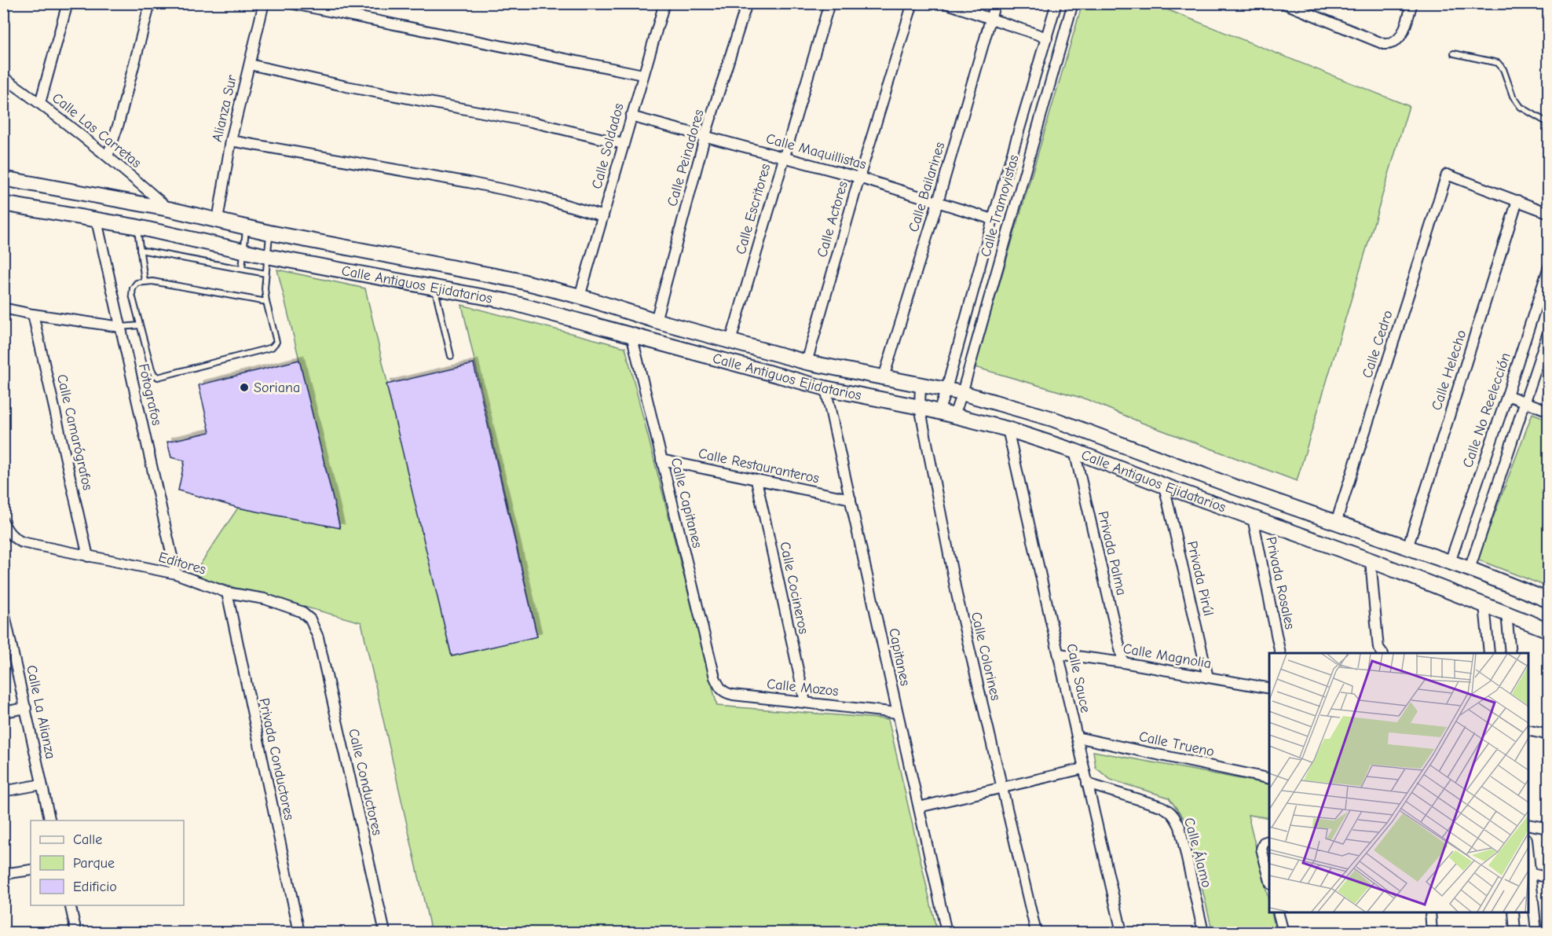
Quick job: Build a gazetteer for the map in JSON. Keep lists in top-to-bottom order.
{
  "streets": {
    "street": [
      "Alianza Sur",
      "Calle Las Carretas",
      "Calle Soldados",
      "Calle Maquillistas",
      "Calle Peinadores",
      "Calle Bailarines",
      "Calle Tramoyistas",
      "Calle Escritores",
      "Calle Actores",
      "Calle Antiguos Ejidatarios",
      "Calle Cedro",
      "Calle Helecho",
      "Fotografos",
      "Calle No Reelección",
      "Calle Camarógrafos",
      "Calle Restauranteros",
      "Calle Capitanes",
      "Privada Palma",
      "Editores",
      "Privada Pirúl",
      "Privada Rosales",
      "Calle Cocineros",
      "Calle Colorines",
      "Calle Magnolia",
      "Capitanes",
      "Calle Sauce",
      "Calle Mozos",
      "Calle La Alianza",
      "Calle Trueno",
      "Privada Conductores",
      "Calle Conductores",
      "Calle Álamo"
    ]
  },
  "crossings": [
    ["Alianza Sur", "Calle Antiguos Ejidatarios"],
    ["Calle Las Carretas", "Calle Antiguos Ejidatarios"],
    ["Calle Soldados", "Calle Maquillistas"],
    ["Calle Soldados", "Calle Antiguos Ejidatarios"],
    ["Calle Maquillistas", "Calle Peinadores"],
    ["Calle Maquillistas", "Calle Bailarines"],
    ["Calle Maquillistas", "Calle Tramoyistas"],
    ["Calle Maquillistas", "Calle Escritores"],
    ["Calle Maquillistas", "Calle Actores"],
    ["Calle Peinadores", "Calle Antiguos Ejidatarios"],
    ["Calle Bailarines", "Calle Antiguos Ejidatarios"],
    ["Calle Tramoyistas", "Calle Antiguos Ejidatarios"],
    ["Calle Escritores", "Calle Antiguos Ejidatarios"],
    ["Calle Actores", "Calle Antiguos Ejidatarios"],
    ["Calle Antiguos Ejidatarios", "Calle Cedro"],
    ["Calle Antiguos Ejidatarios", "Calle Helecho"],
    ["Calle Antiguos Ejidatarios", "Fotografos"],
    ["Calle Antiguos Ejidatarios", "Calle No Reelección"],
    ["Calle Antiguos Ejidatarios", "Calle Capitanes"],
    ["Calle Antiguos Ejidatarios", "Privada Palma"],
    ["Calle Antiguos Ejidatarios", "Privada Pirúl"],
    ["Calle Antiguos Ejidatarios", "Privada Rosales"],
    ["Calle Antiguos Ejidatarios", "Calle Colorines"],
    ["Calle Antiguos Ejidatarios", "Capitanes"],
    ["Calle Antiguos Ejidatarios", "Calle Sauce"],
    ["Calle Cedro", "Calle Helecho"],
    ["Fotografos", "Editores"],
    ["Calle Camarógrafos", "Editores"],
    ["Calle Restauranteros", "Calle Capitanes"],
    ["Calle Restauranteros", "Calle Cocineros"],
    ["Calle Restauranteros", "Capitanes"],
    ["Calle Capitanes", "Calle Mozos"],
    ["Privada Palma", "Calle Magnolia"],
    ["Editores", "Privada Conductores"],
    ["Editores", "Calle Conductores"],
    ["Privada Pirúl", "Calle Magnolia"],
    ["Calle Cocineros", "Calle Mozos"],
    ["Calle Magnolia", "Calle Sauce"],
    ["Capitanes", "Calle Mozos"],
    ["Calle Sauce", "Calle Trueno"],
    ["Calle Sauce", "Calle Álamo"]
  ],
  "places": ["Soriana"],
  "legend": ["Calle", "Parque", "Edificio"]
}
